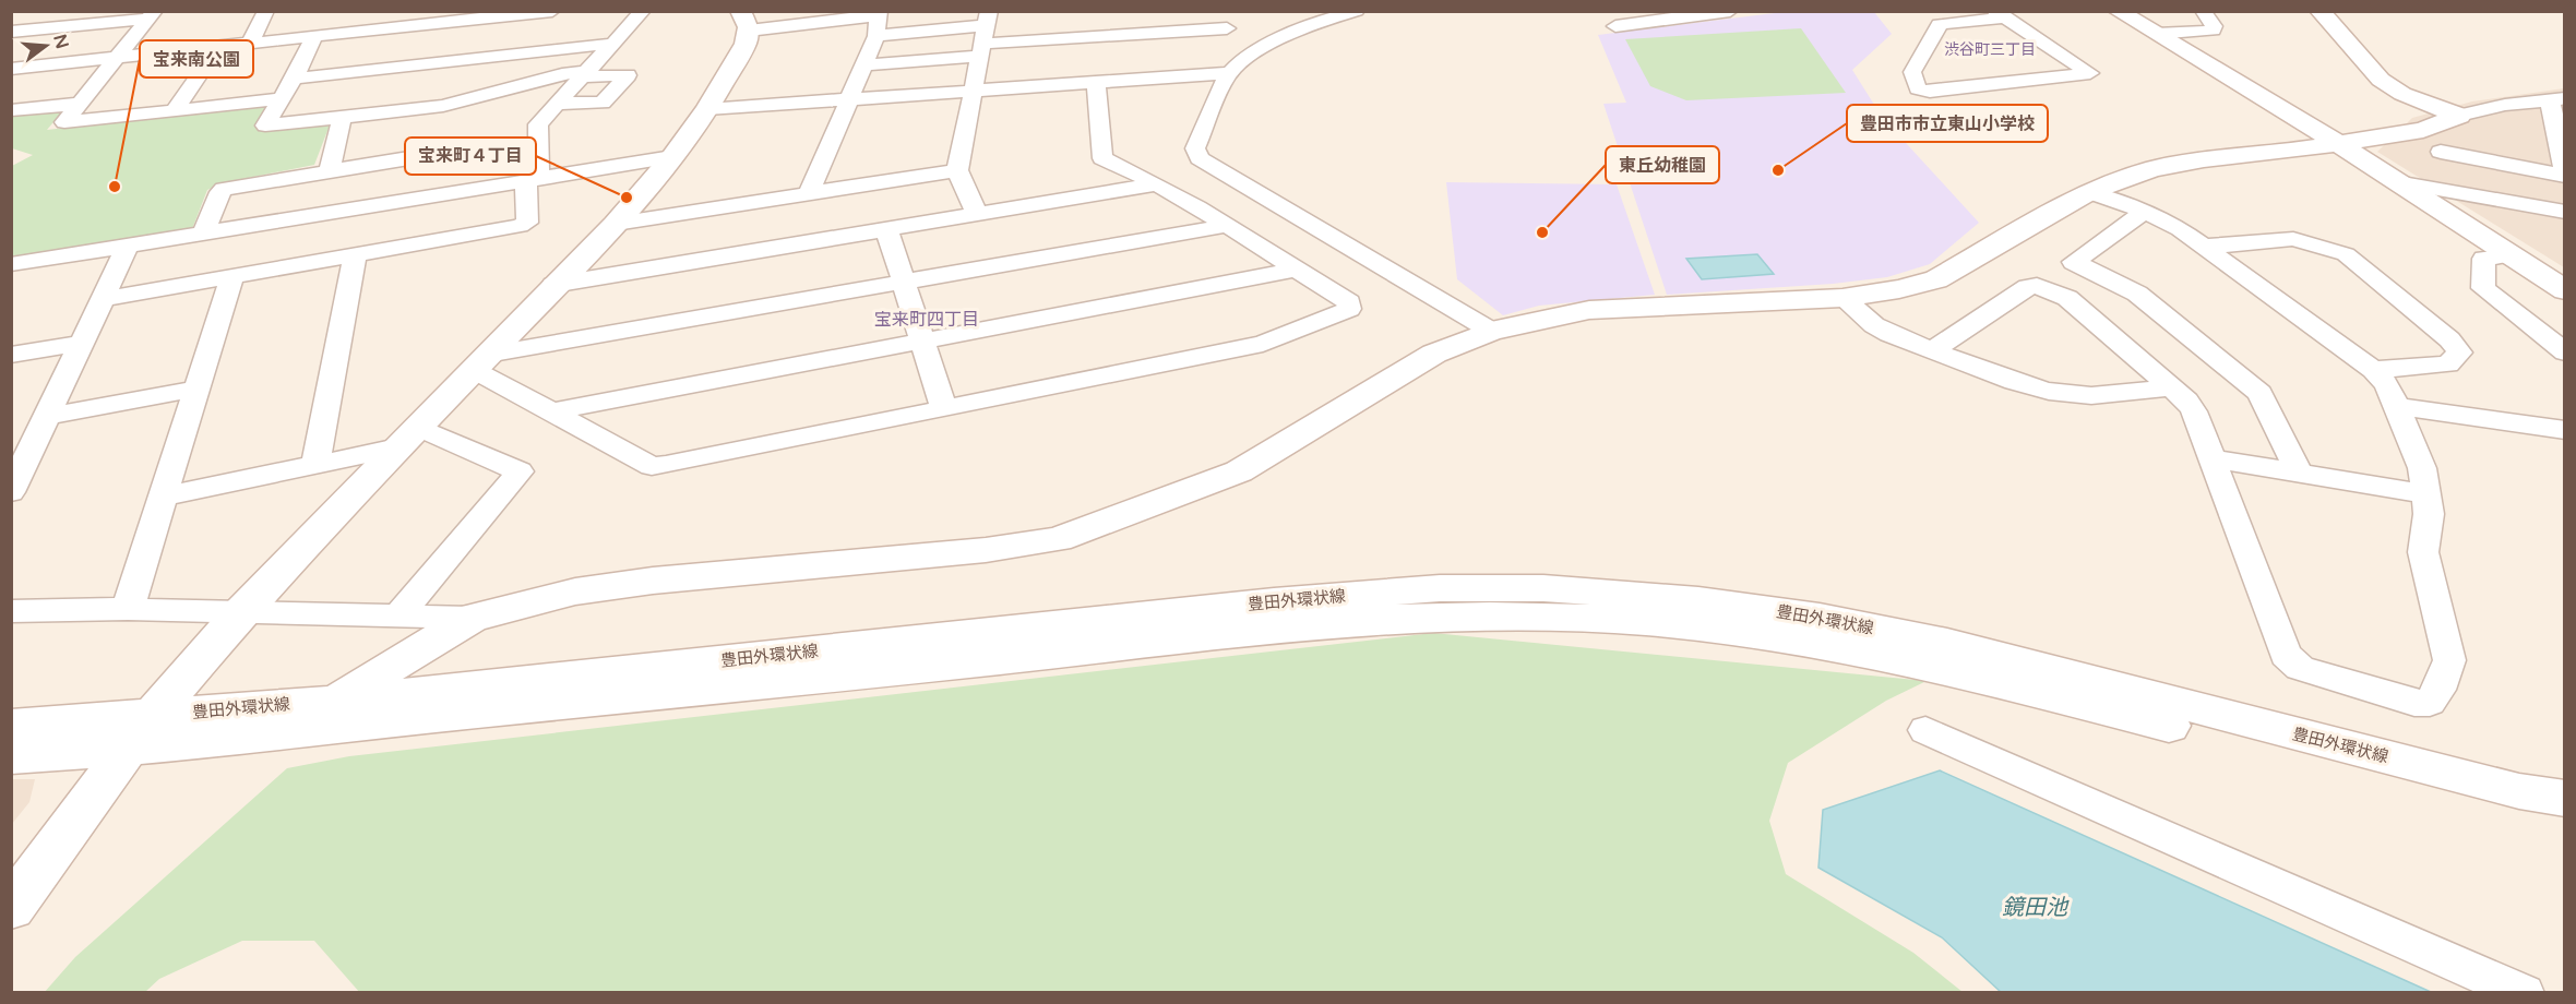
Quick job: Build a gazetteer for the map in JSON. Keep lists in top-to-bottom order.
{
  "streets": {
    "street": ["豊田外環状線"]
  },
  "districts": ["渋谷町三丁目", "宝来町四丁目"],
  "water": ["鏡田池"],
  "places": [
    "豊田市市立東山小学校",
    "宝来南公園",
    "宝来町４丁目",
    "東丘幼稚園"
  ],
  "north": "right"
}
